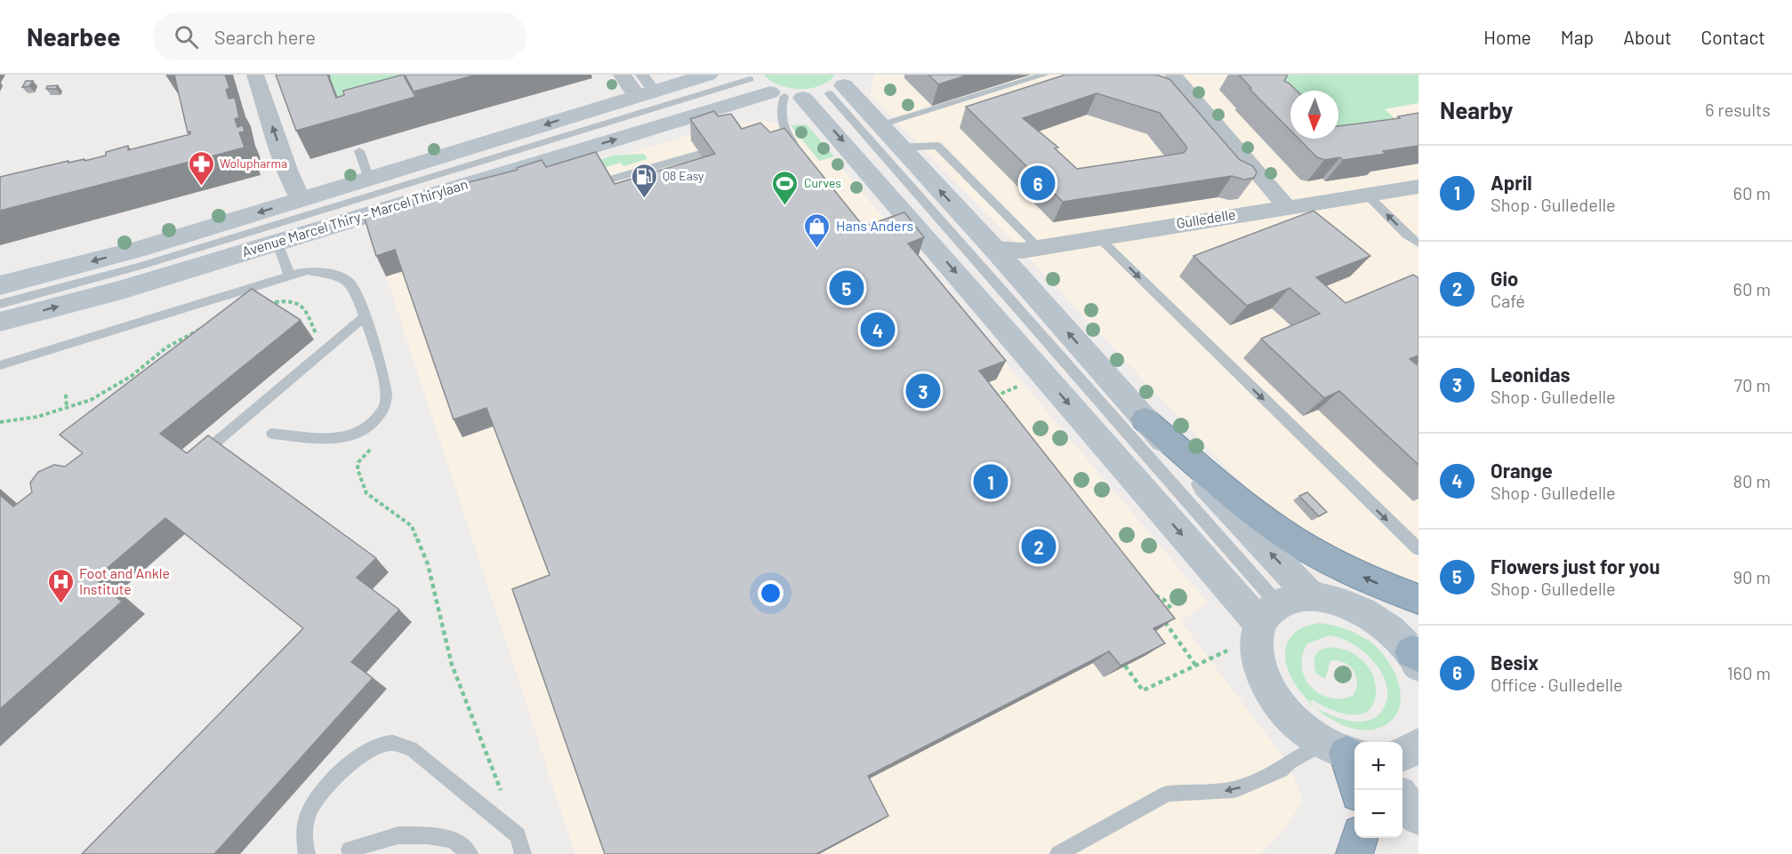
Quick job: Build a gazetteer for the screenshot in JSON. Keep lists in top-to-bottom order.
{
  "streets": {
    "main road": ["Avenue Marcel Thiry - Marcel Thirylaan"],
    "street": ["Gulledelle"]
  },
  "places": {
    "pharmacy": ["Wolupharma"],
    "fuel station": ["Q8 Easy"],
    "sports": ["Curves"],
    "shop": ["Hans Anders"],
    "hospital": ["Foot and Ankle Institute"]
  },
  "north": "bottom",
  "page": {
    "header": "Nearbee",
    "search": "Search here",
    "nav": [
      "Home",
      "Map",
      "About",
      "Contact"
    ],
    "heading": ["Nearby", "6 results"],
    "list": [
      {
        "mark": "1",
        "name": "April",
        "note": "Shop · Gulledelle",
        "value": "60 m"
      },
      {
        "mark": "2",
        "name": "Gio",
        "note": "Café",
        "value": "60 m"
      },
      {
        "mark": "3",
        "name": "Leonidas",
        "note": "Shop · Gulledelle",
        "value": "70 m"
      },
      {
        "mark": "4",
        "name": "Orange",
        "note": "Shop · Gulledelle",
        "value": "80 m"
      },
      {
        "mark": "5",
        "name": "Flowers just for you",
        "note": "Shop · Gulledelle",
        "value": "90 m"
      },
      {
        "mark": "6",
        "name": "Besix",
        "note": "Office · Gulledelle",
        "value": "160 m"
      }
    ],
    "pins": [
      "6",
      "5",
      "4",
      "3",
      "1",
      "2"
    ],
    "map_buttons": ["+", "−"]
  }
}
